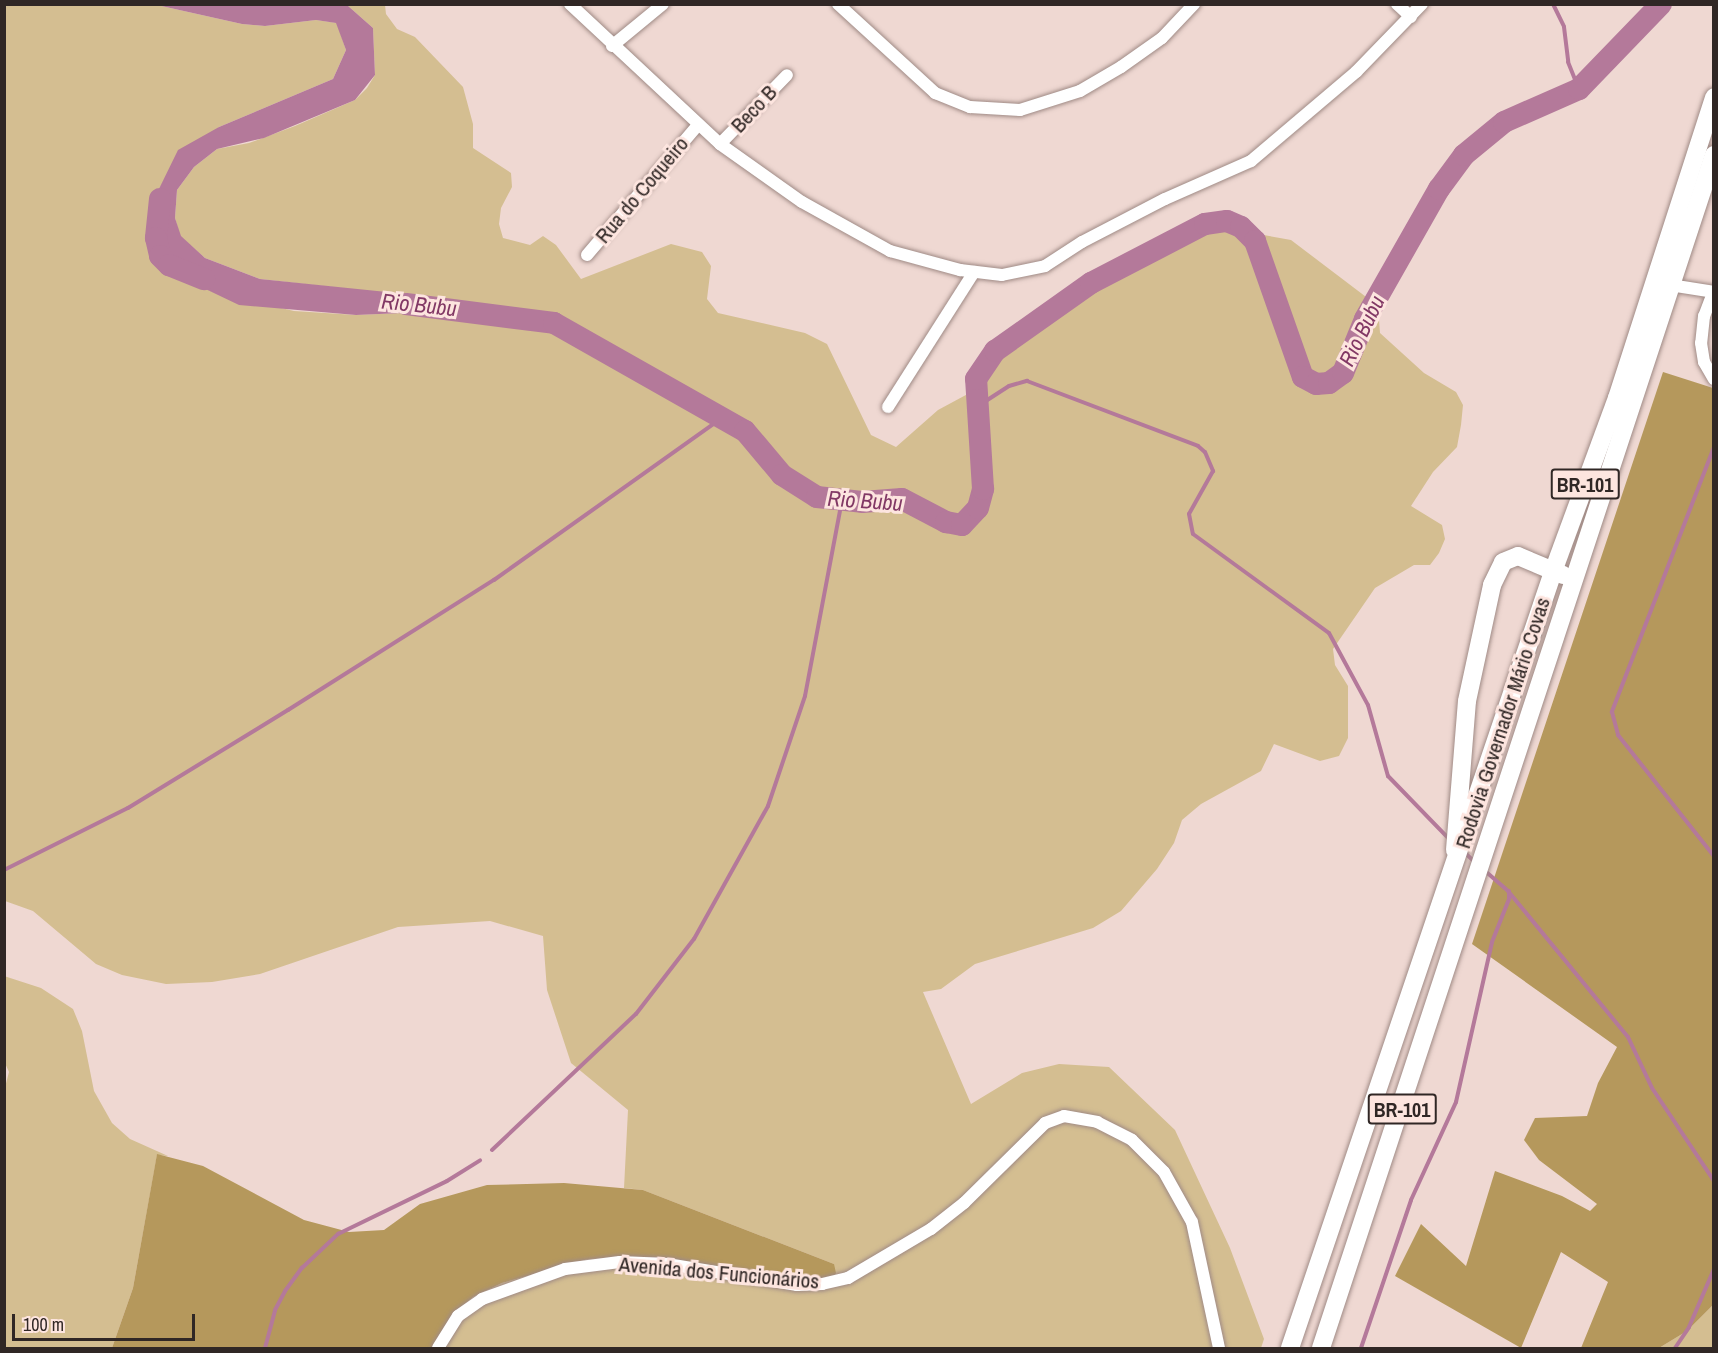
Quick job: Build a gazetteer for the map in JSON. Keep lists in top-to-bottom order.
{
  "streets": {
    "highway": ["BR-101", "Rodovia Governador Mário Covas"],
    "street": ["Beco B", "Rua do Coqueiro", "Avenida dos Funcionários"]
  },
  "water": ["Rio Bubu"],
  "scale_bar": "100 m"
}
